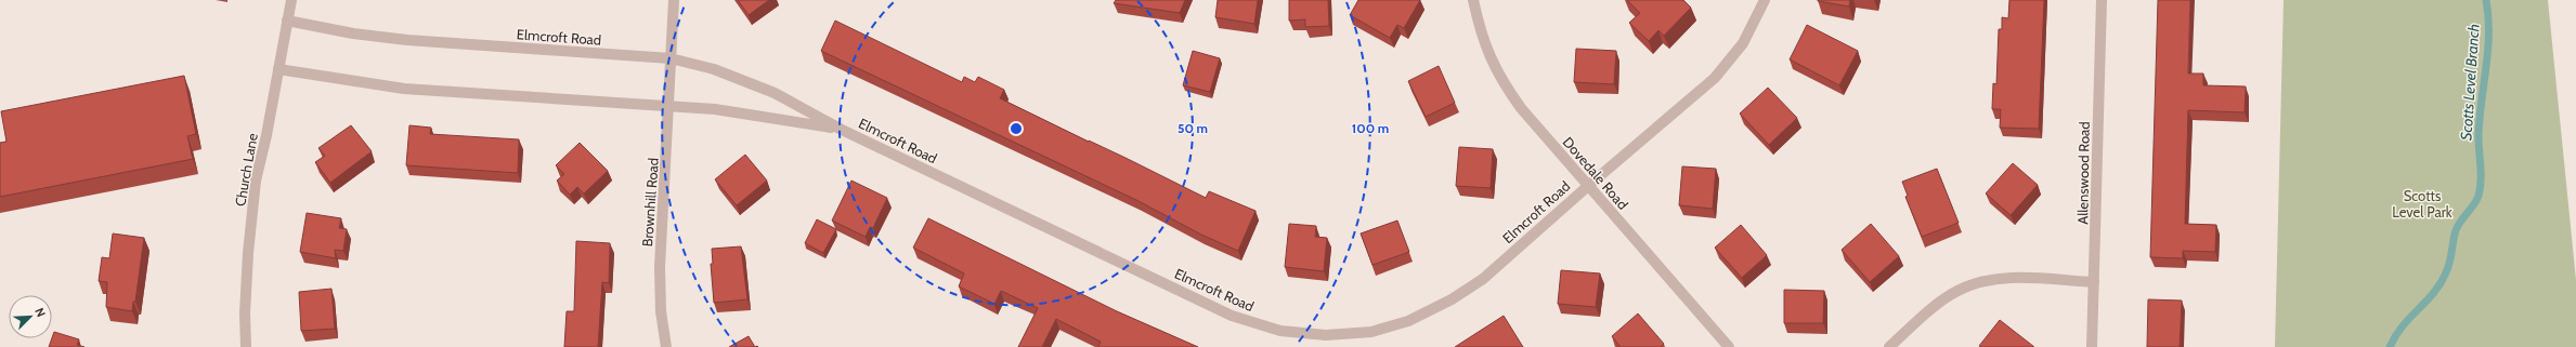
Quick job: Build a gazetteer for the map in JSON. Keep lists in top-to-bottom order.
{
  "streets": {
    "street": [
      "Elmcroft Road",
      "Church Lane",
      "Dovedale Road",
      "Allenswood Road",
      "Brownhill Road"
    ]
  },
  "crossings": [
    ["Elmcroft Road", "Church Lane"],
    ["Elmcroft Road", "Dovedale Road"],
    ["Elmcroft Road", "Brownhill Road"]
  ],
  "water": ["Scotts Level Branch"],
  "parks": ["Scotts Level Park"],
  "north": "top right",
  "rings": ["50 m", "100 m"]
}
